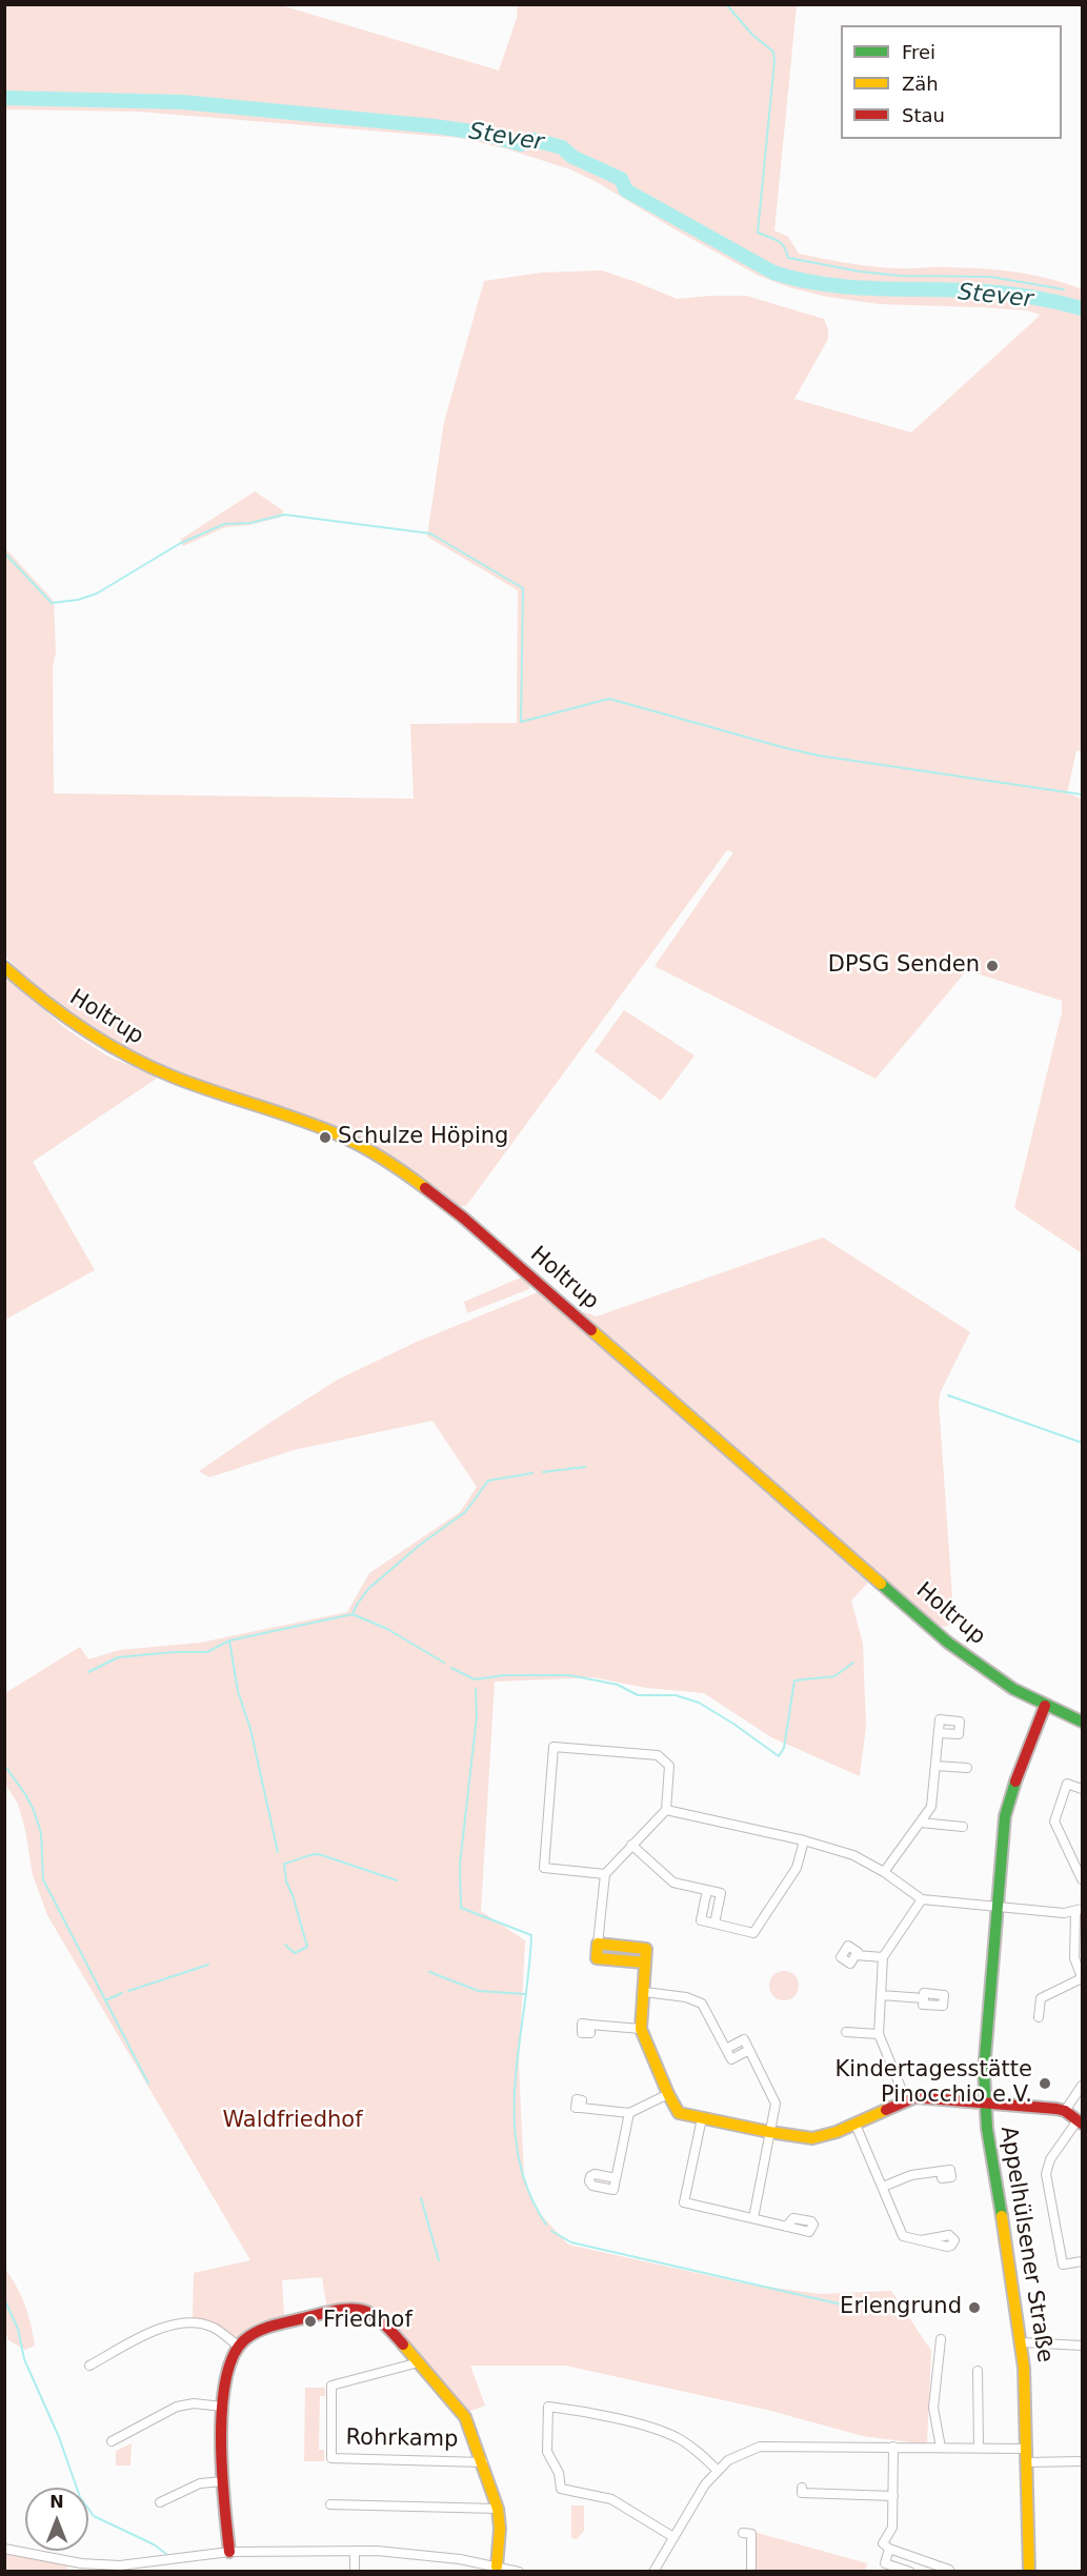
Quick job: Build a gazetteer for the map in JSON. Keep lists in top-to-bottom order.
{
  "streets": {
    "street": ["Holtrup", "Appelhülsener Straße", "Rohrkamp"]
  },
  "crossings": [
    ["Holtrup", "Appelhülsener Straße"]
  ],
  "water": ["Stever"],
  "parks": ["Waldfriedhof"],
  "places": [
    "DPSG Senden",
    "Schulze Höping",
    "Kindertagesstätte Pinocchio e.V.",
    "Erlengrund",
    "Friedhof"
  ],
  "legend": ["Frei", "Zäh", "Stau"],
  "north": "top"
}
